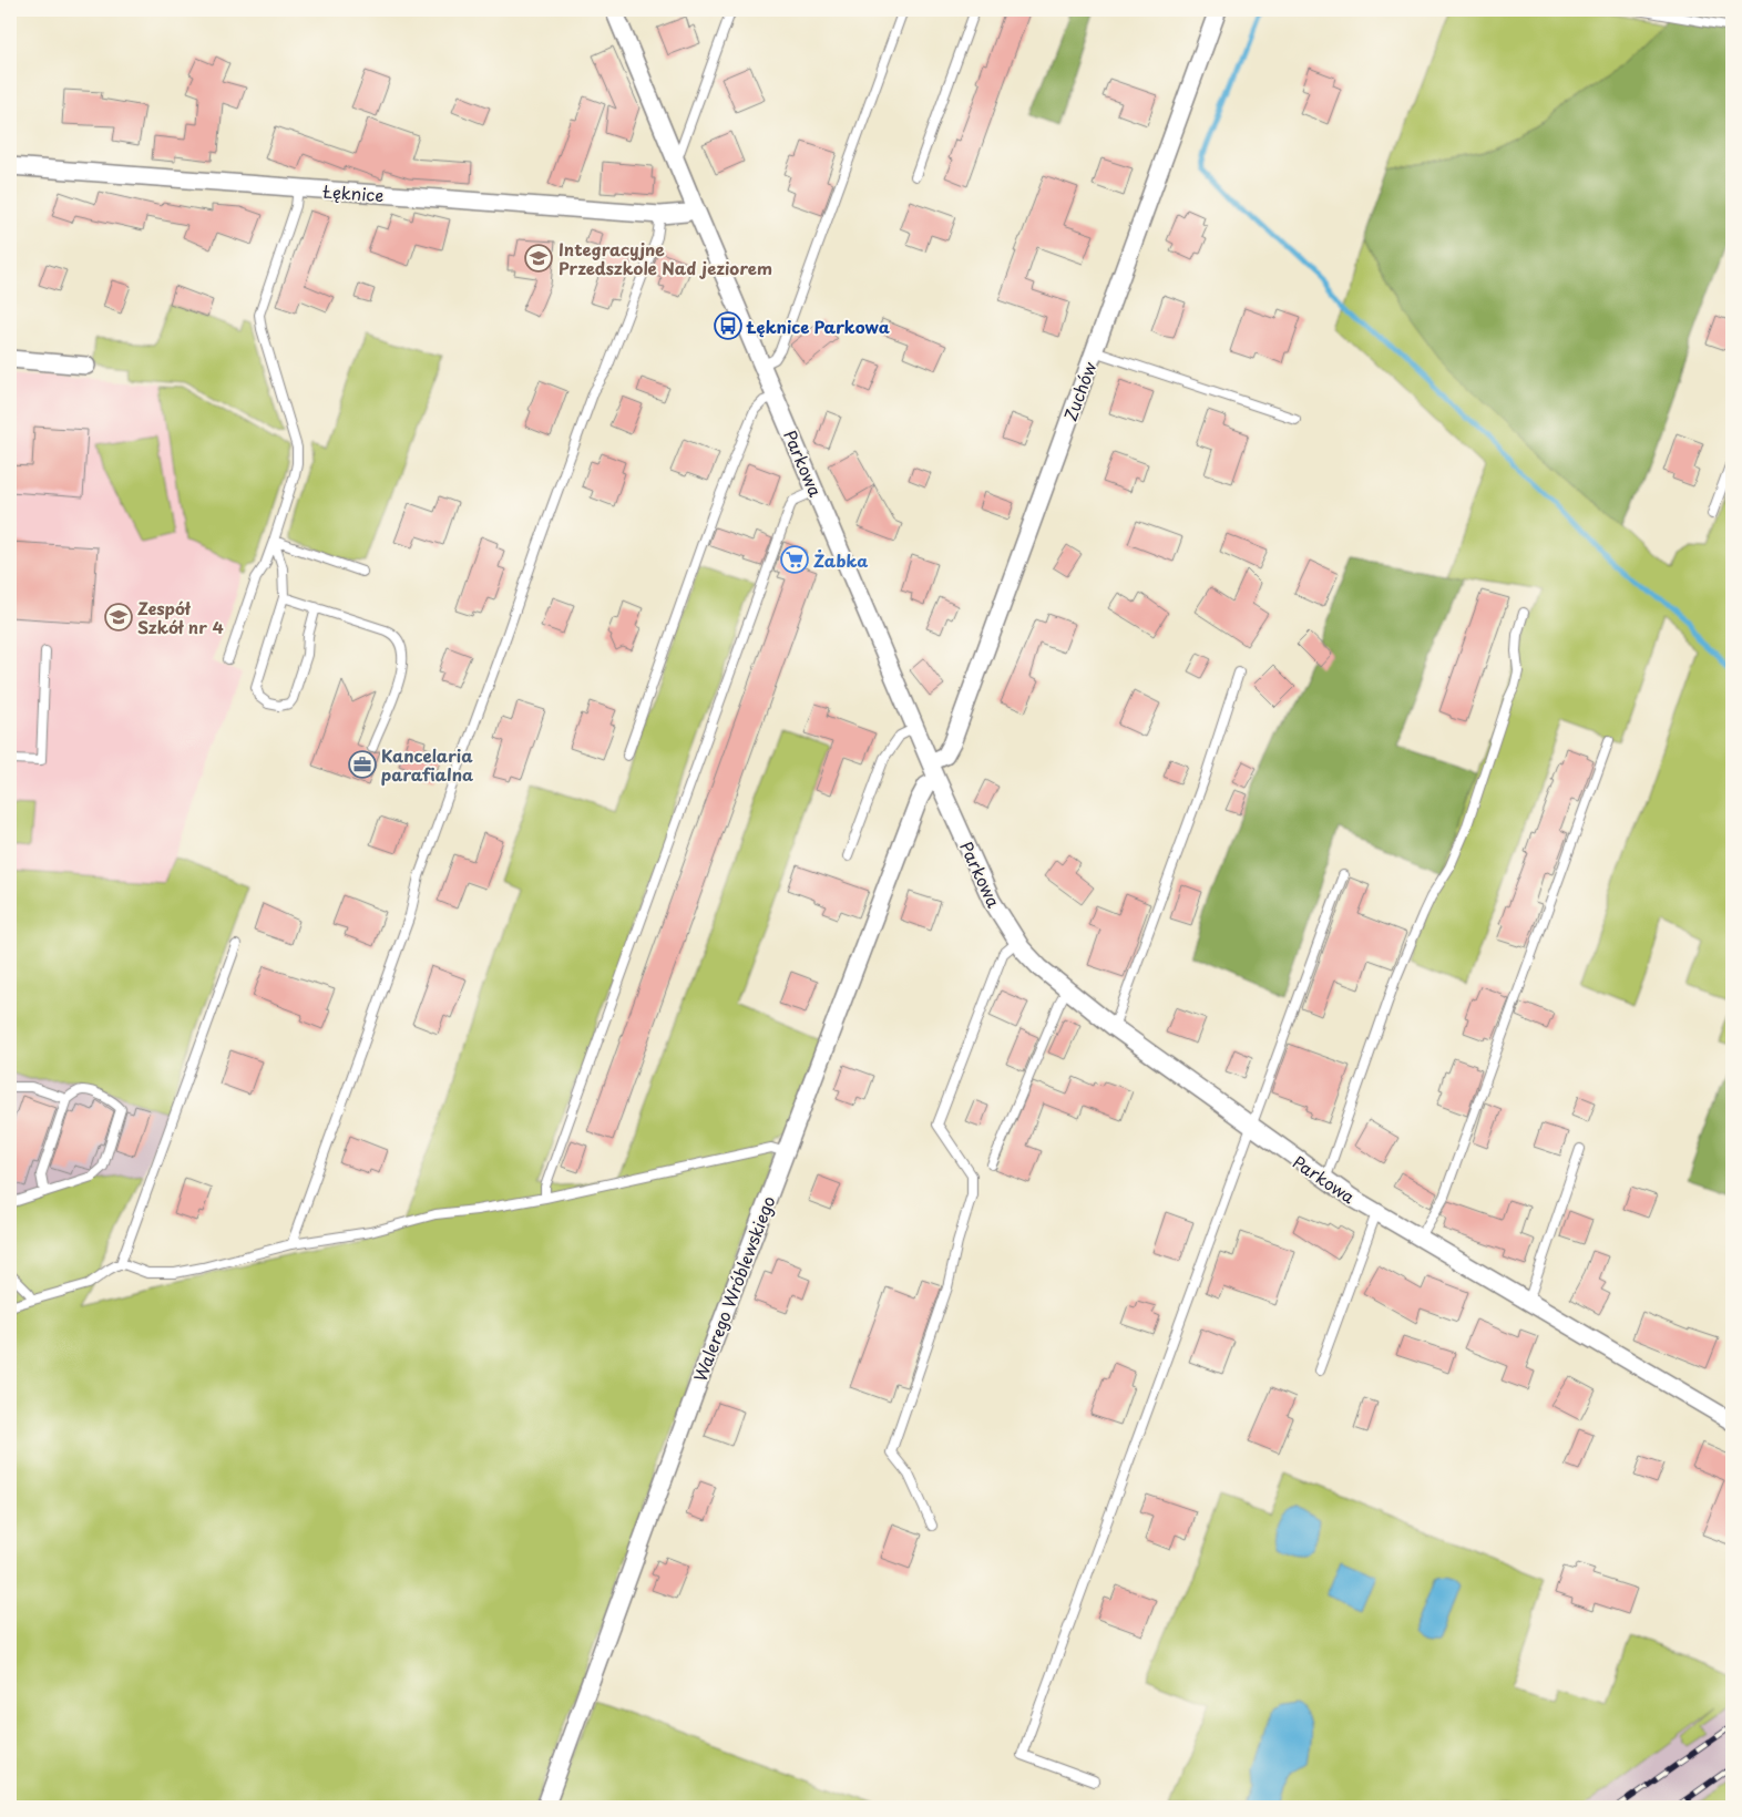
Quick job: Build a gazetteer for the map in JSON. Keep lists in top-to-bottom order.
{
  "streets": {
    "street": [
      "Łęknice",
      "Zuchów",
      "Parkowa",
      "Walerego Wróblewskiego"
    ]
  },
  "crossings": [
    ["Łęknice", "Parkowa"],
    ["Zuchów", "Parkowa"],
    ["Parkowa", "Walerego Wróblewskiego"]
  ],
  "places": {
    "school or university": ["Integracyjne Przedszkole Nad jeziorem", "Zespół Szkół nr 4"],
    "bus stop": ["Łęknice Parkowa"],
    "supermarket": ["Żabka"],
    "office": ["Kancelaria parafialna"]
  }
}
